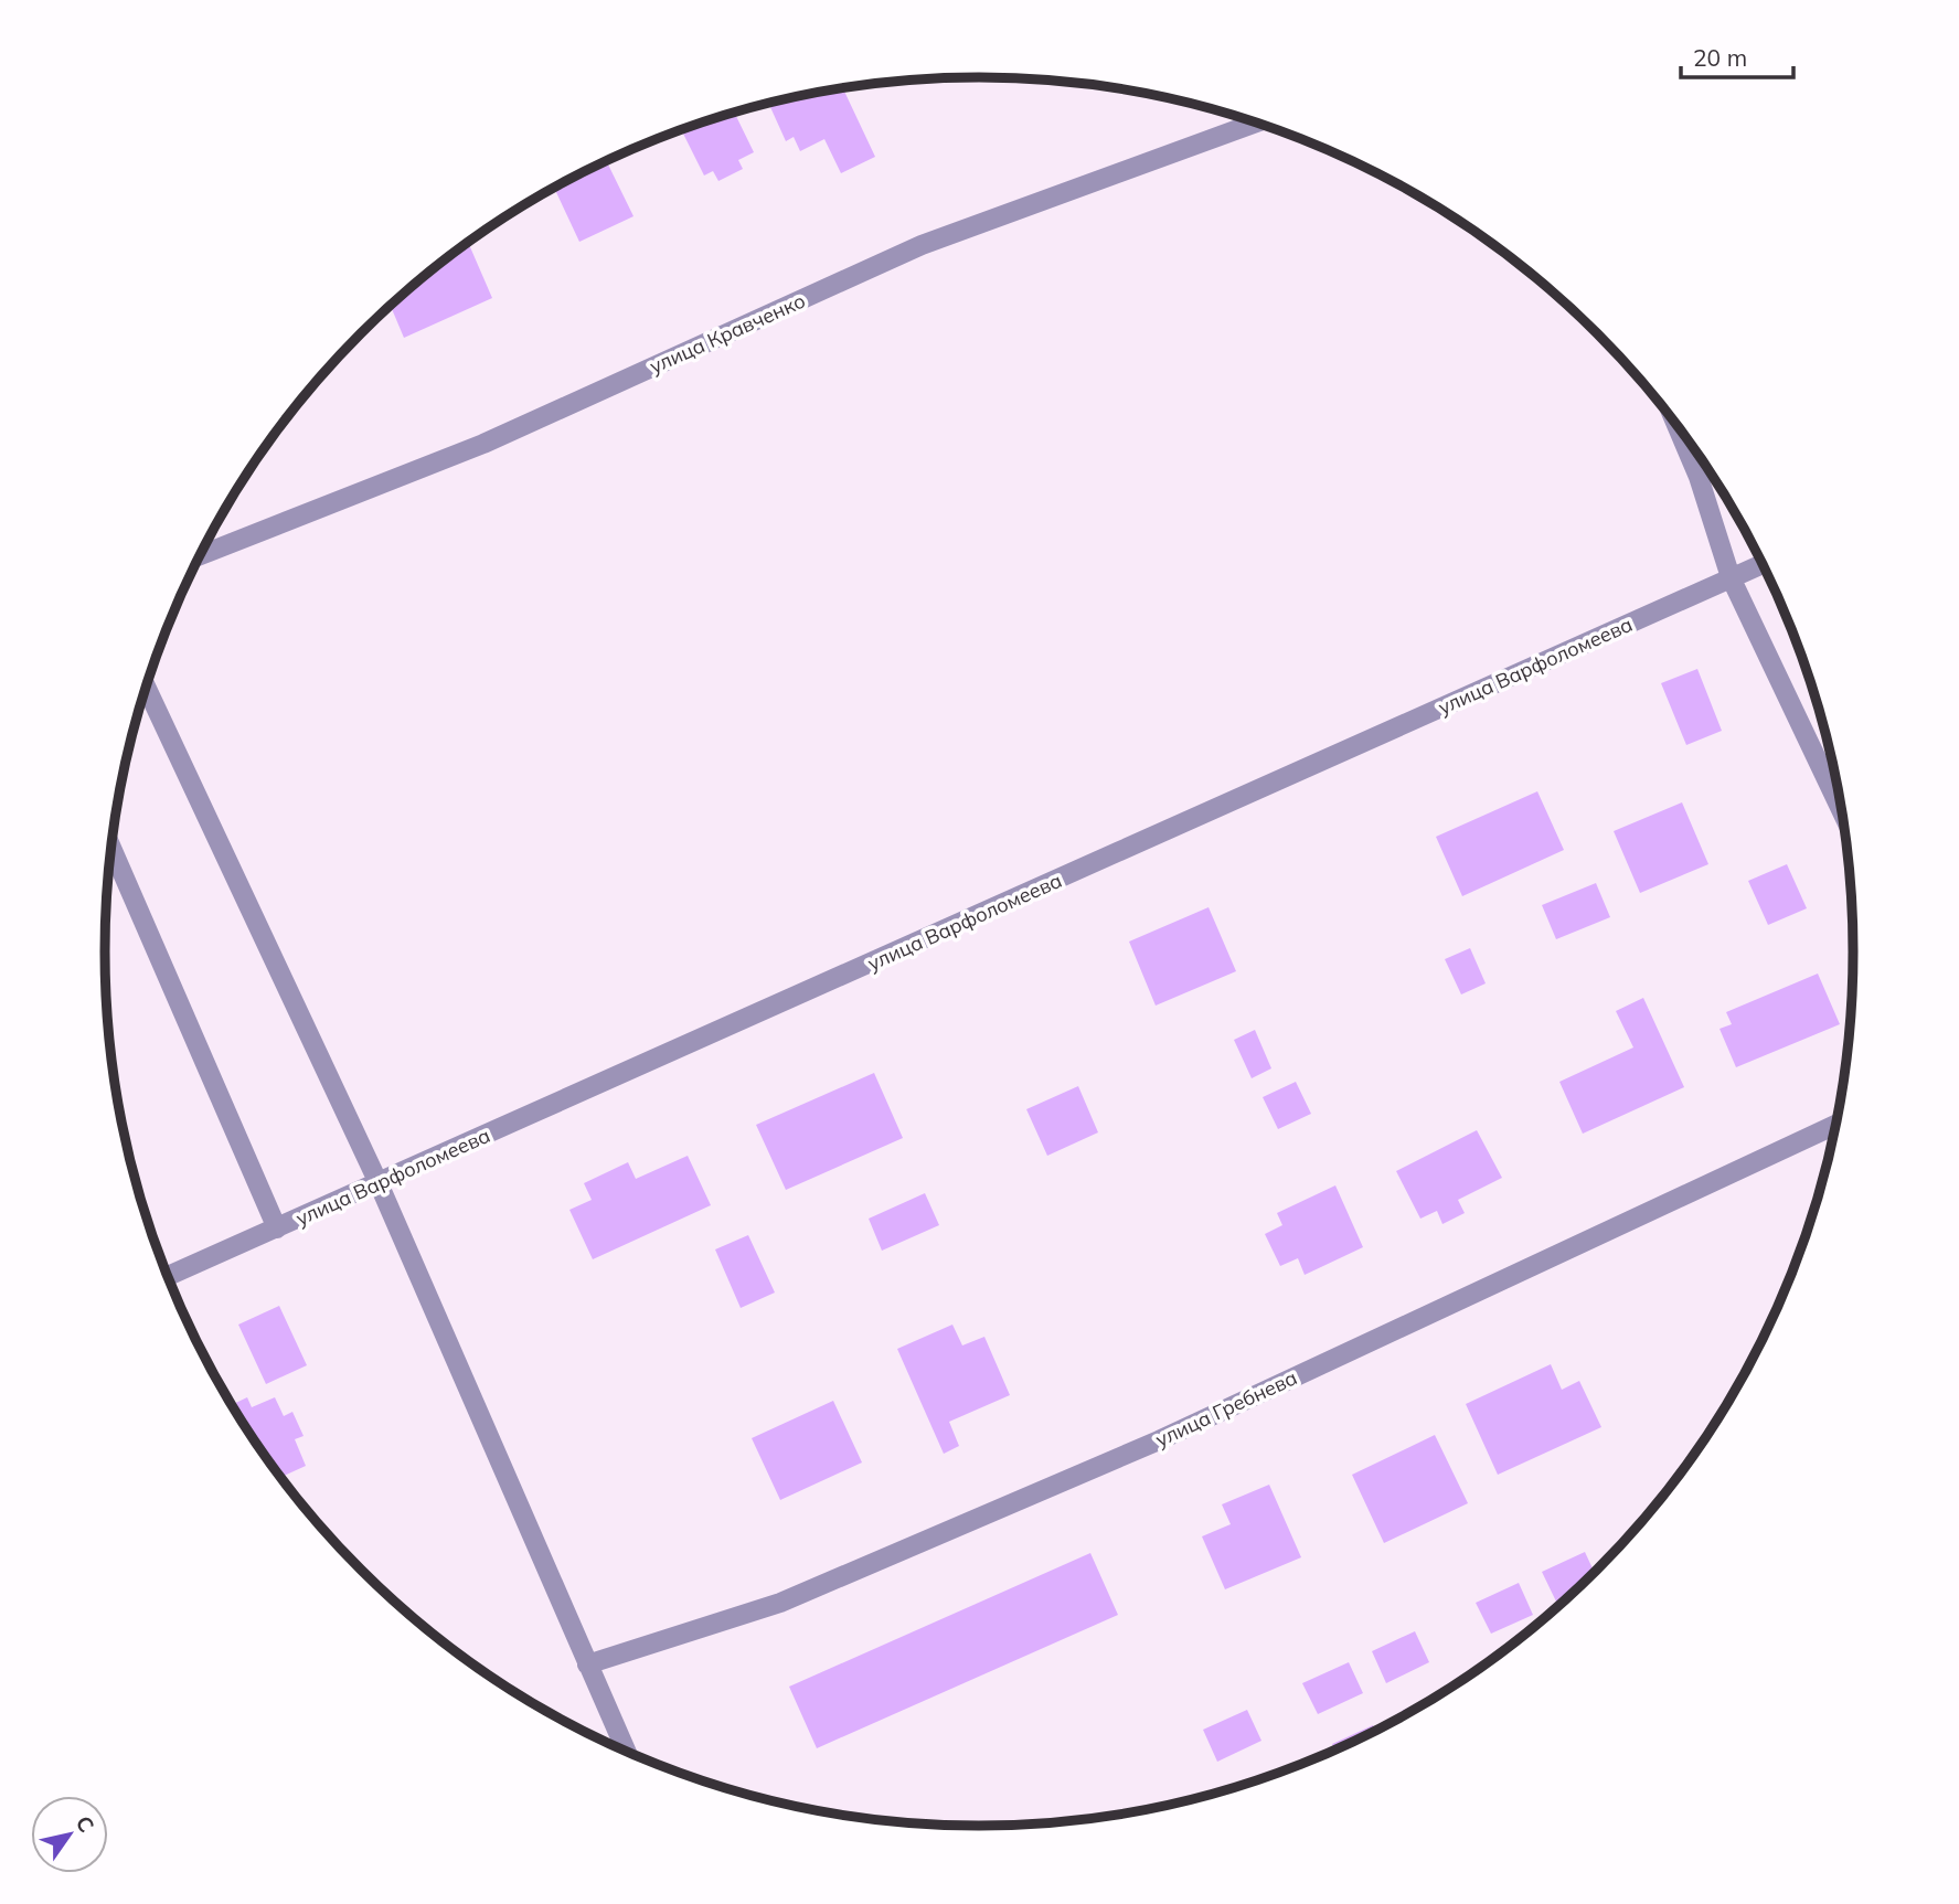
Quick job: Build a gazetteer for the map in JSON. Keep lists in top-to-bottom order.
{
  "streets": {
    "street": ["улица Кравченко", "улица Варфоломеева", "улица Гребнева"]
  },
  "scale_bar": "20 m",
  "north": "top right"
}
